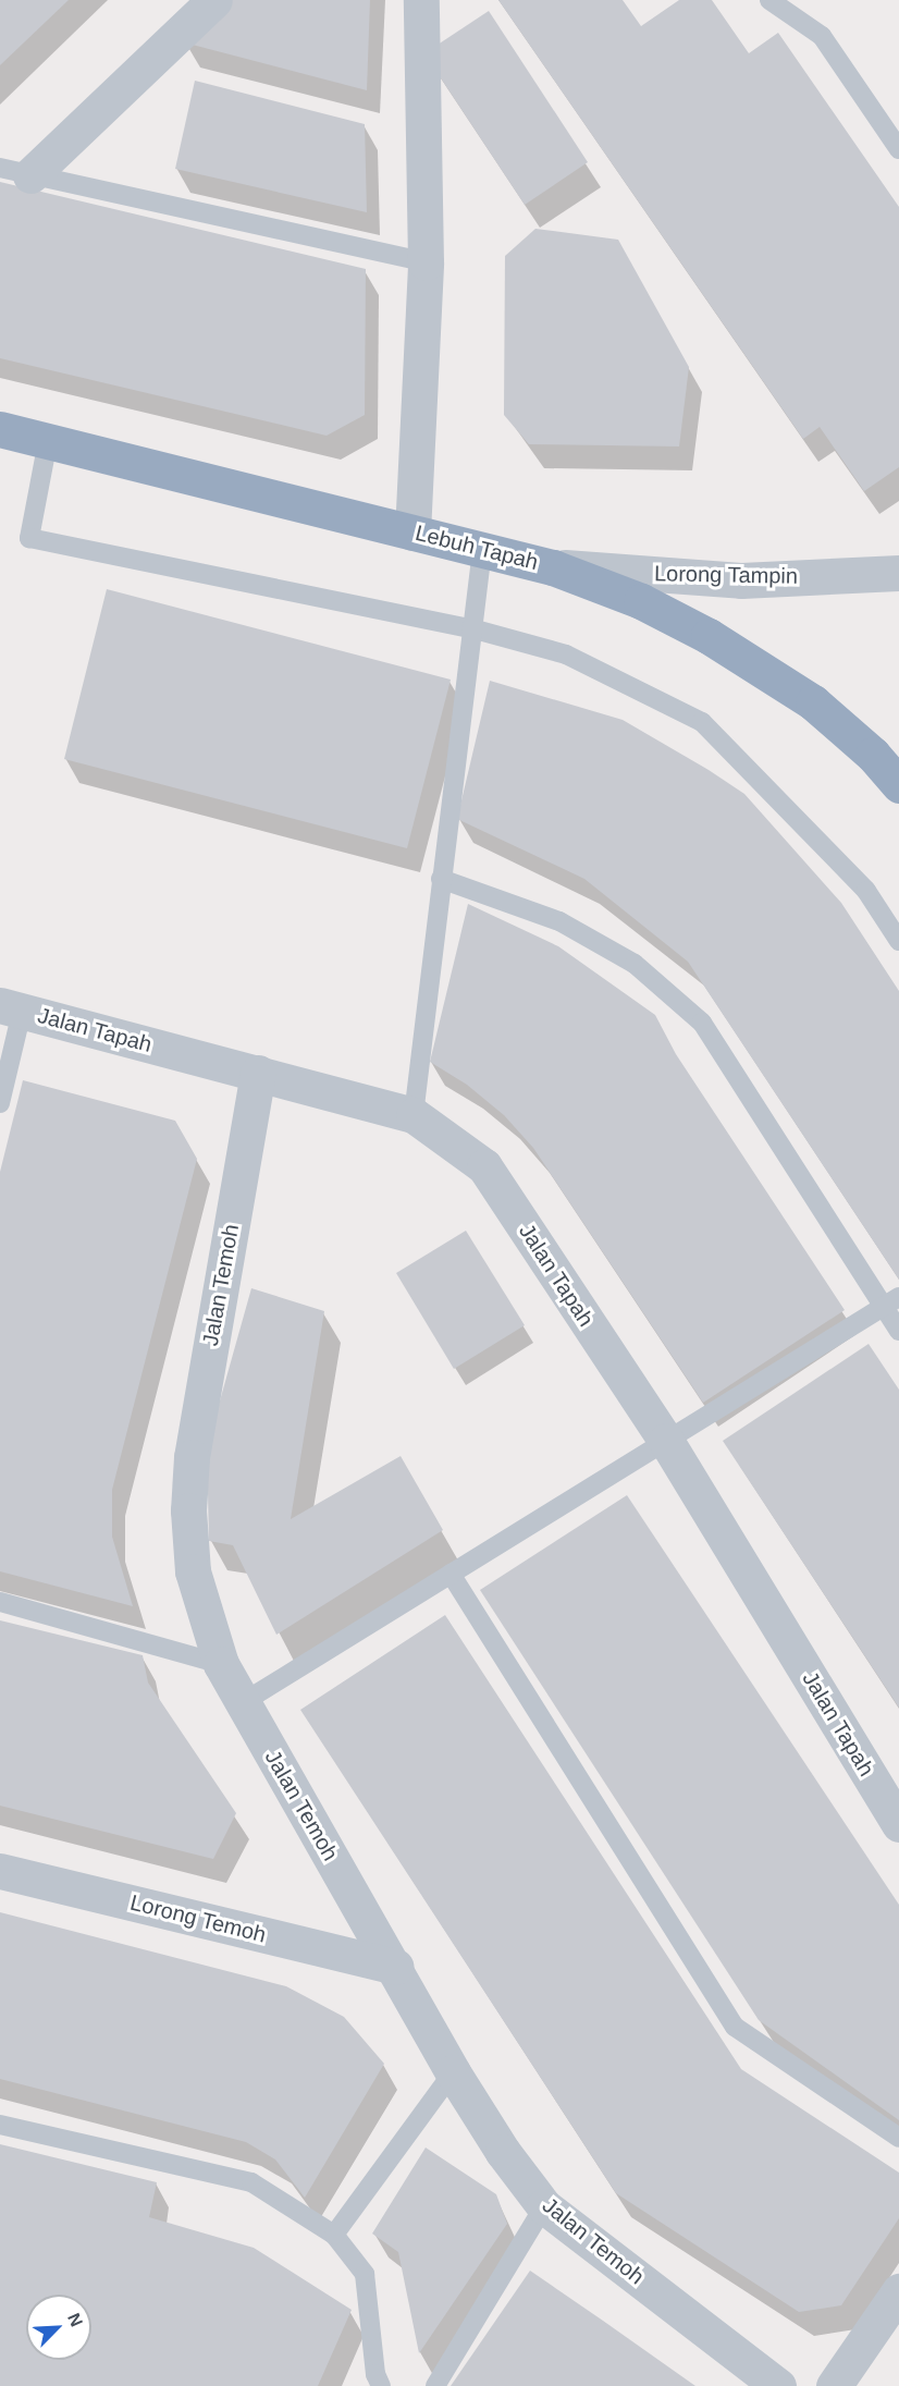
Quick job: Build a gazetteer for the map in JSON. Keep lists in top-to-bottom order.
{
  "streets": {
    "highway": ["Lebuh Tapah"],
    "street": [
      "Lorong Tampin",
      "Jalan Tapah",
      "Jalan Temoh",
      "Lorong Temoh"
    ]
  },
  "crossings": [
    ["Lebuh Tapah", "Lorong Tampin"],
    ["Jalan Tapah", "Jalan Temoh"],
    ["Jalan Temoh", "Lorong Temoh"]
  ],
  "north": "top right"
}
